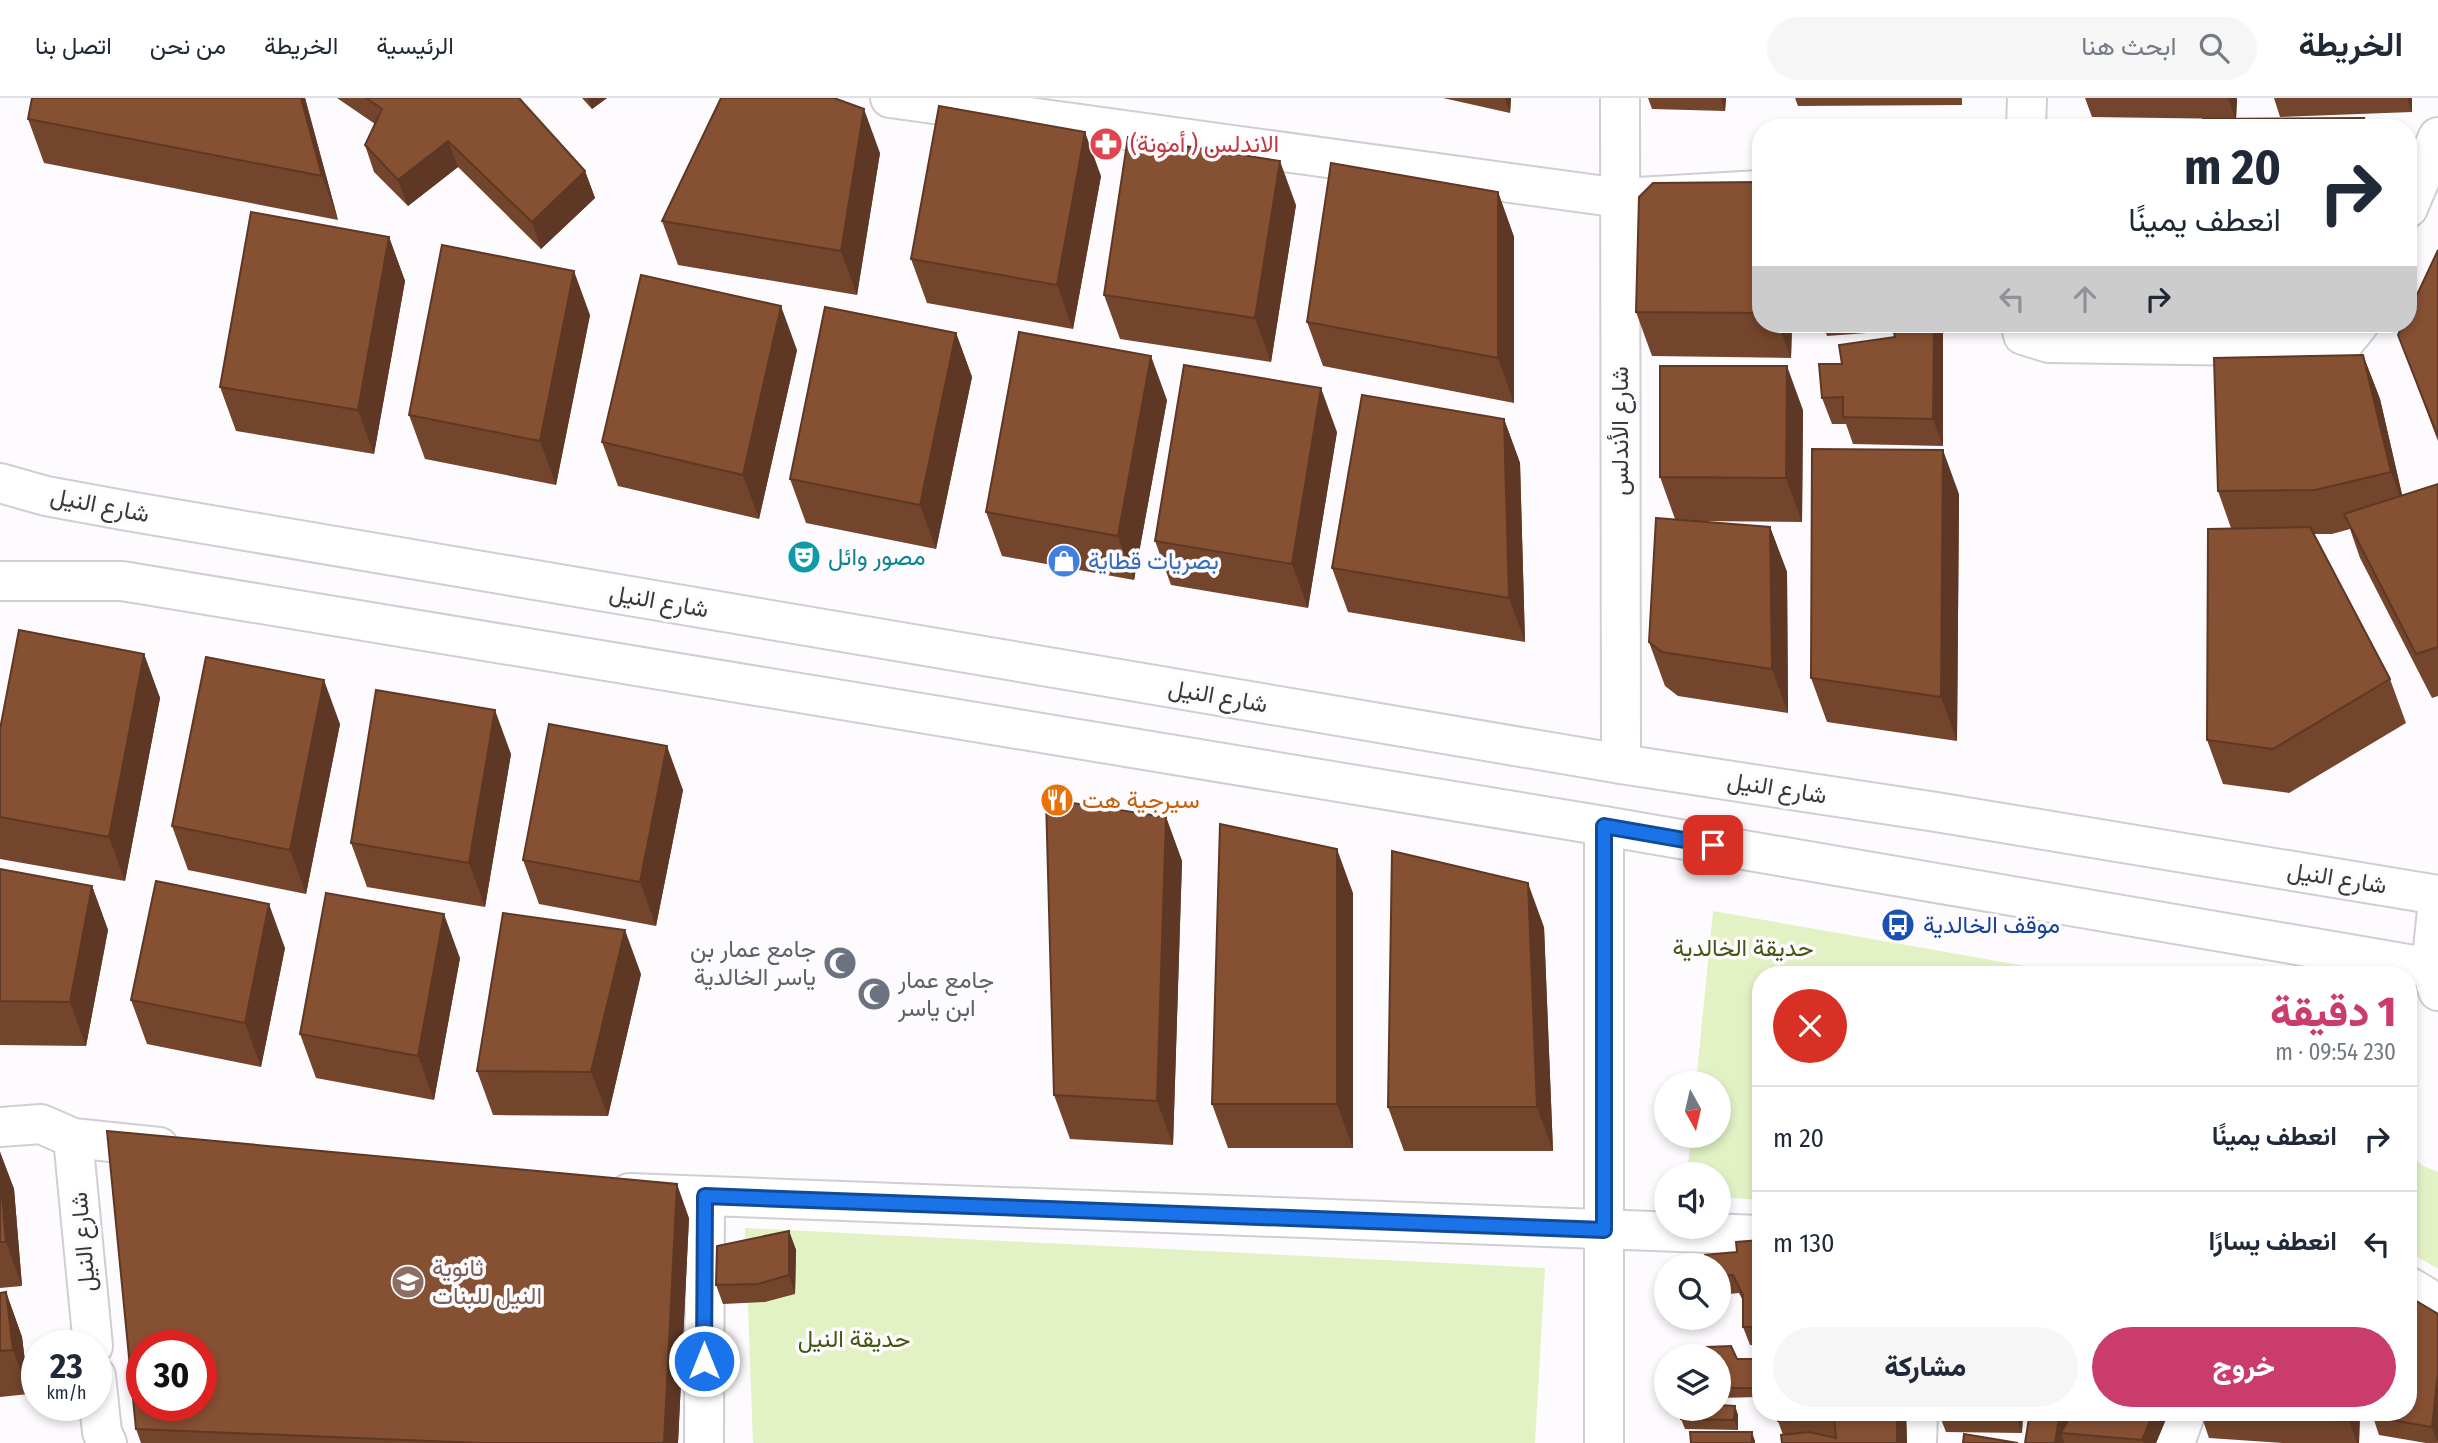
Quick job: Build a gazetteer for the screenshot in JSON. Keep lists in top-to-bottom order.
{
  "streets": {
    "main road": ["شارع الأندلس", "شارع النيل"]
  },
  "crossings": [
    ["شارع الأندلس", "شارع النيل"]
  ],
  "parks": ["حديقة الخالدية", "حديقة النيل"],
  "places": {
    "pharmacy": ["الاندلس ( أمونة)"],
    "theatre": ["مصور وائل"],
    "shop": ["بصريات قطاية"],
    "restaurant": ["سيرجية هت"],
    "bus stop": ["موقف الخالدية"],
    "mosque": ["جامع عمار بن ياسر الخالدية", "جامع عمار ابن ياسر"],
    "school or university": ["ثانوية النيل للبنات"]
  },
  "north": "bottom",
  "page": {
    "header": "الخريطة",
    "search": "ابحث هنا",
    "nav": [
      "الرئيسية",
      "الخريطة",
      "من نحن",
      "اتصل بنا"
    ],
    "turn": ["20 m", "انعطف يمينًا"],
    "heading": ["1 دقيقة", "230 m · 09:54"],
    "list": [
      {
        "name": "انعطف يمينًا",
        "value": "20 m"
      },
      {
        "name": "انعطف يسارًا",
        "value": "130 m"
      }
    ],
    "buttons": ["خروج", "مشاركة"],
    "speed": "23 km/h",
    "limit": "30"
  }
}
